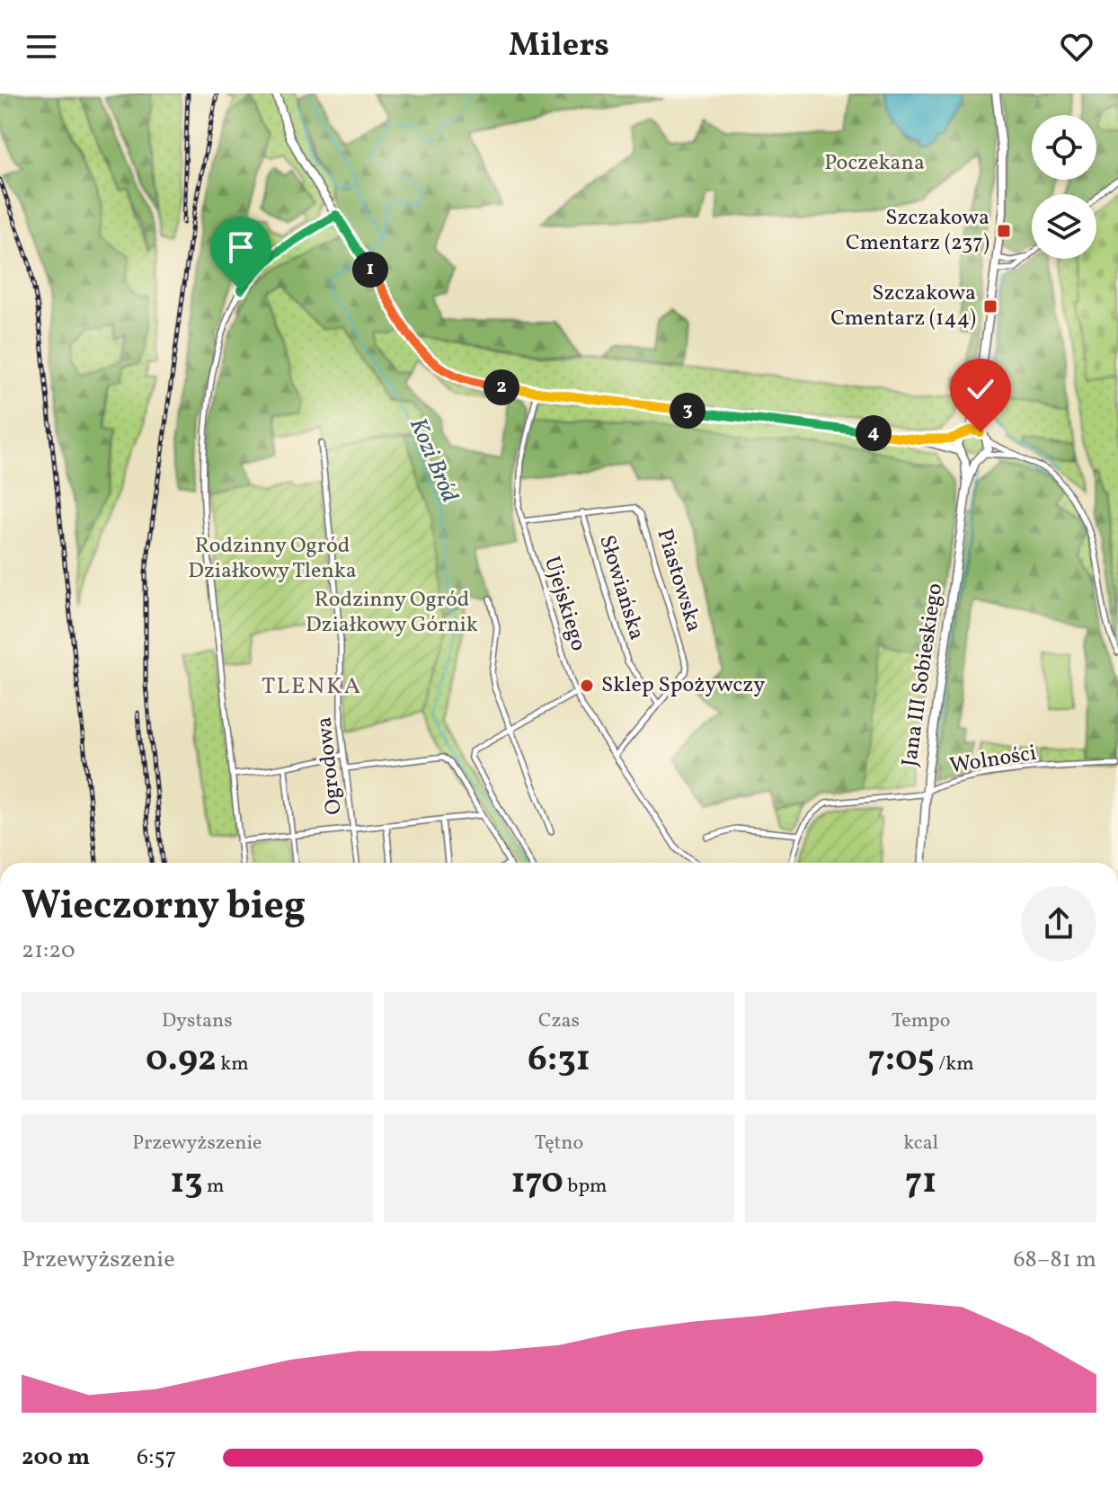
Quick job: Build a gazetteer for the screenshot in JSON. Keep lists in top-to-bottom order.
{
  "streets": {
    "street": [
      "Piastowska",
      "Słowiańska",
      "Ujejskiego",
      "Jana III Sobieskiego",
      "Wolności",
      "Ogrodowa"
    ]
  },
  "crossings": [
    ["Piastowska", "Słowiańska"],
    ["Piastowska", "Ujejskiego"],
    ["Jana III Sobieskiego", "Wolności"]
  ],
  "districts": ["TLENKA"],
  "water": ["Kozi Bród"],
  "parks": ["Poczekana", "Rodzinny Ogród Działkowy Tlenka", "Rodzinny Ogród Działkowy Górnik"],
  "places": {
    "transit": ["Szczakowa Cmentarz (237)", "Szczakowa Cmentarz (144)"],
    "other": ["Sklep Spożywczy"]
  },
  "page": {
    "header": "Milers",
    "pins": [
      "1",
      "2",
      "3",
      "4"
    ],
    "heading": ["Wieczorny bieg", "21:20"],
    "stats": [
      ["Dystans", "0.92 km"],
      ["Czas", "6:31"],
      ["Tempo", "7:05 /km"],
      ["Przewyższenie", "13 m"],
      ["Tętno", "170 bpm"],
      ["kcal", "71"]
    ],
    "chart": ["Przewyższenie", "68–81 m"],
    "list": [
      {
        "name": "200 m",
        "note": "6:57"
      }
    ]
  }
}
